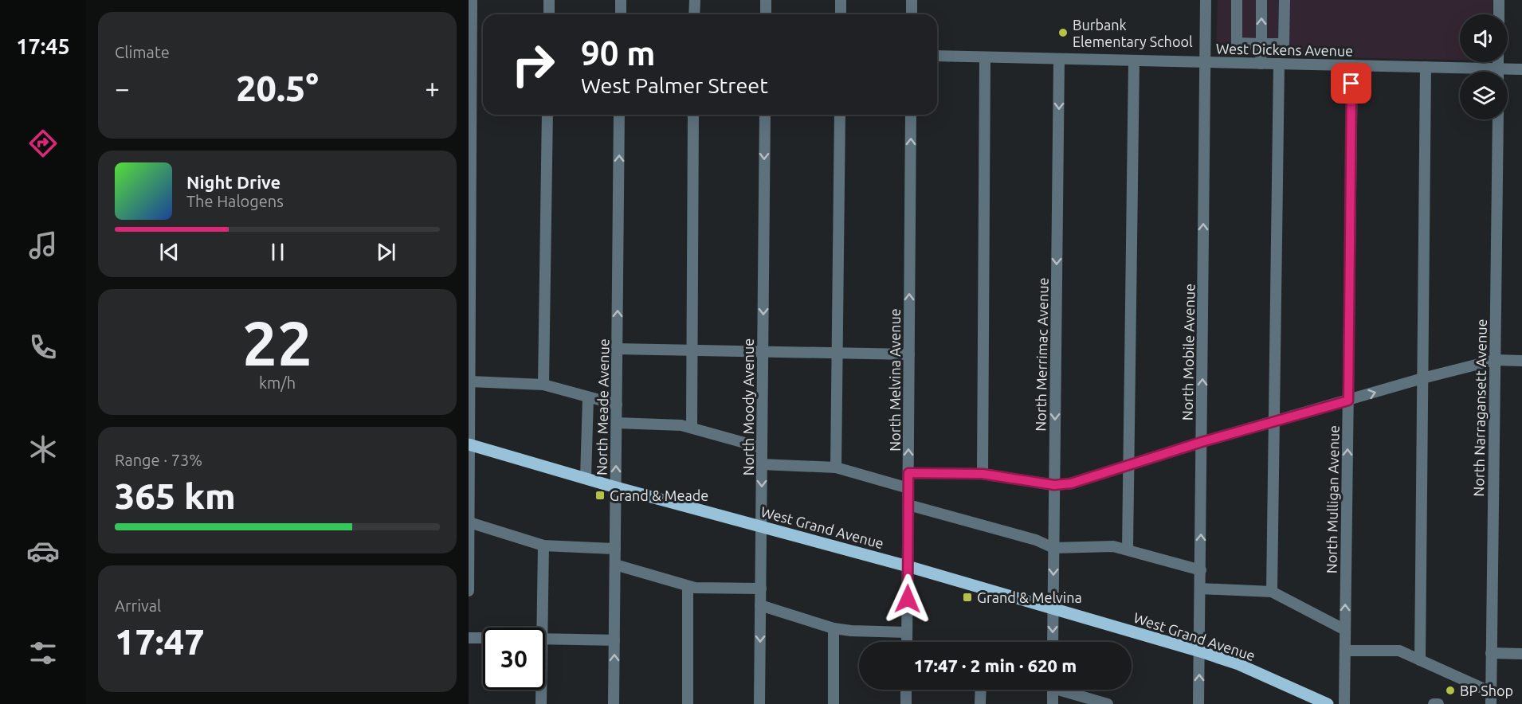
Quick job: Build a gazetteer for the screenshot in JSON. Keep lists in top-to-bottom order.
{
  "streets": {
    "main road": ["West Grand Avenue"],
    "street": [
      "West Dickens Avenue",
      "North Mobile Avenue",
      "North Merrimac Avenue",
      "North Melvina Avenue",
      "North Meade Avenue",
      "North Moody Avenue",
      "North Narragansett Avenue",
      "North Mulligan Avenue"
    ]
  },
  "crossings": [
    ["West Dickens Avenue", "North Mobile Avenue"],
    ["West Dickens Avenue", "North Merrimac Avenue"],
    ["West Dickens Avenue", "North Mulligan Avenue"],
    ["North Mobile Avenue", "West Grand Avenue"],
    ["North Merrimac Avenue", "West Grand Avenue"],
    ["North Melvina Avenue", "West Grand Avenue"],
    ["North Meade Avenue", "West Grand Avenue"],
    ["North Moody Avenue", "West Grand Avenue"]
  ],
  "places": {
    "other": ["Burbank Elementary School", "BP Shop"],
    "transit": ["Grand & Meade", "Grand & Melvina"]
  },
  "page": {
    "tabs": "17:45",
    "tile": [
      "Climate",
      ["22", "km/h"],
      ["Range · 73%", "365 km"],
      ["Arrival", "17:47"]
    ],
    "turn": ["90 m", "West Palmer Street"],
    "heat": ["−", "20.5°", "+"],
    "song": ["Night Drive", "The Halogens"],
    "limit": "30",
    "trip": "17:47 · 2 min · 620 m"
  }
}
